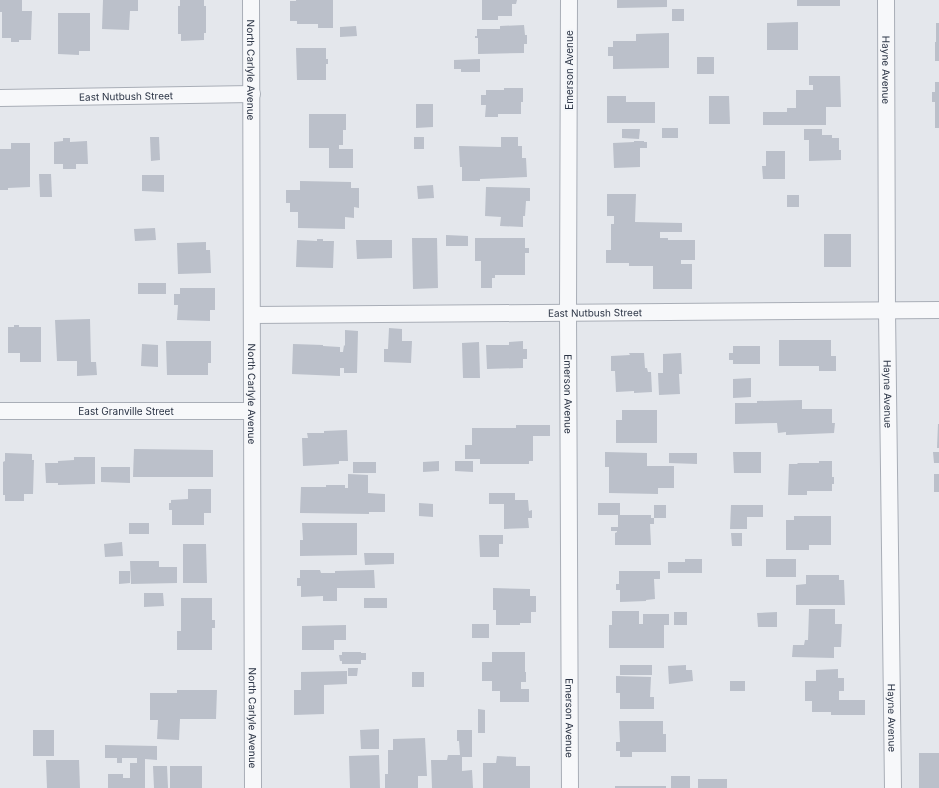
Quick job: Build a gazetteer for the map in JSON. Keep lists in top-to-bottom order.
{
  "streets": {
    "street": [
      "North Carlyle Avenue",
      "Emerson Avenue",
      "Hayne Avenue",
      "East Nutbush Street",
      "East Granville Street"
    ]
  },
  "crossings": [
    ["North Carlyle Avenue", "East Nutbush Street"],
    ["North Carlyle Avenue", "East Granville Street"],
    ["Emerson Avenue", "East Nutbush Street"],
    ["Hayne Avenue", "East Nutbush Street"]
  ]
}
